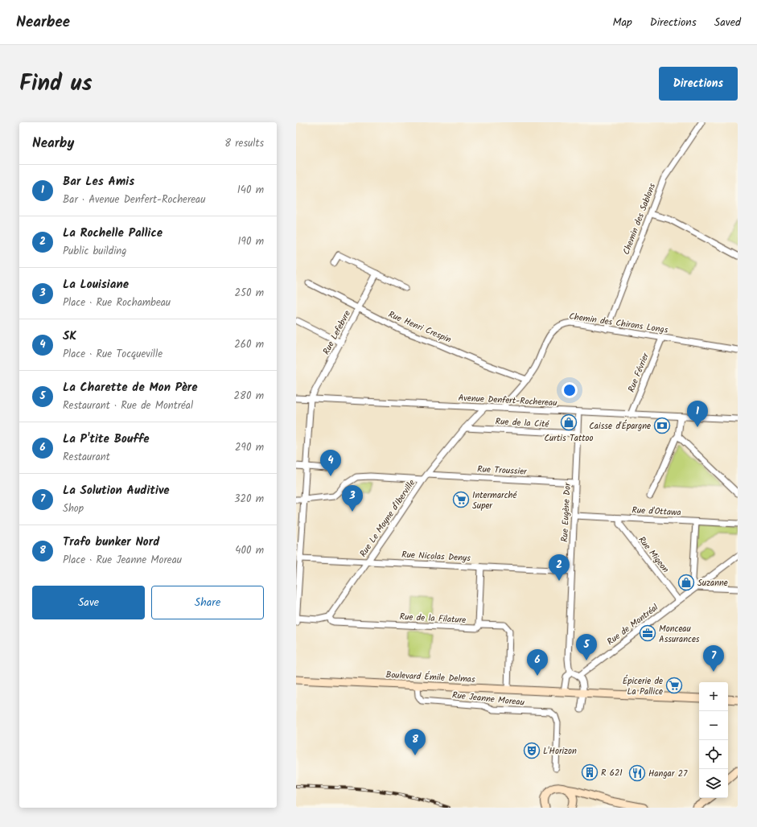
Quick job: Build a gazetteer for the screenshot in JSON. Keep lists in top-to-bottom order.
{
  "streets": {
    "main road": ["Boulevard Émile Delmas"],
    "street": [
      "Chemin des Sablons",
      "Chemin des Chirons Longs",
      "Rue Henri Crespin",
      "Rue Lefebvre",
      "Rue Février",
      "Avenue Denfert-Rochereau",
      "Rue de la Cité",
      "Rue Troussier",
      "Rue d'Ottawa",
      "Rue Eugène Dor",
      "Rue Le Moyne d'Iberville",
      "Rue Migeon",
      "Rue Nicolas Denys",
      "Rue de la Filature",
      "Rue de Montréal",
      "Rue Jeanne Moreau"
    ]
  },
  "crossings": [
    ["Chemin des Sablons", "Chemin des Chirons Longs"],
    ["Chemin des Chirons Longs", "Rue Henri Crespin"],
    ["Chemin des Chirons Longs", "Rue Février"],
    ["Chemin des Chirons Longs", "Avenue Denfert-Rochereau"],
    ["Rue Henri Crespin", "Rue Lefebvre"],
    ["Rue Lefebvre", "Avenue Denfert-Rochereau"],
    ["Rue Février", "Avenue Denfert-Rochereau"],
    ["Avenue Denfert-Rochereau", "Rue Eugène Dor"],
    ["Avenue Denfert-Rochereau", "Rue Le Moyne d'Iberville"],
    ["Rue de la Cité", "Rue Eugène Dor"],
    ["Rue de la Cité", "Rue Le Moyne d'Iberville"],
    ["Rue Troussier", "Rue Eugène Dor"],
    ["Rue Troussier", "Rue Le Moyne d'Iberville"],
    ["Rue d'Ottawa", "Rue Eugène Dor"],
    ["Rue d'Ottawa", "Rue Migeon"],
    ["Rue Eugène Dor", "Rue Nicolas Denys"],
    ["Rue Le Moyne d'Iberville", "Rue Nicolas Denys"],
    ["Rue Le Moyne d'Iberville", "Rue de la Filature"],
    ["Rue Migeon", "Rue de Montréal"],
    ["Rue Nicolas Denys", "Rue de la Filature"],
    ["Boulevard Émile Delmas", "Rue Jeanne Moreau"]
  ],
  "places": {
    "shop": ["Curtis Tattoo", "Suzanne"],
    "bank": ["Caisse d'Épargne"],
    "supermarket": ["Intermarché Super", "Épicerie de La Pallice"],
    "office": ["Monceau Assurances"],
    "theatre": ["L'Horizon"],
    "building": ["R 621"],
    "restaurant": ["Hangar 27"]
  },
  "page": {
    "header": "Nearbee",
    "nav": ["Map", "Directions", "Saved"],
    "title": "Find us",
    "buttons": [
      "Directions",
      ["Save", "Share"]
    ],
    "heading": ["Nearby", "8 results"],
    "list": [
      {
        "mark": "1",
        "name": "Bar Les Amis",
        "note": "Bar · Avenue Denfert-Rochereau",
        "value": "140 m"
      },
      {
        "mark": "2",
        "name": "La Rochelle Pallice",
        "note": "Public building",
        "value": "190 m"
      },
      {
        "mark": "3",
        "name": "La Louisiane",
        "note": "Place · Rue Rochambeau",
        "value": "250 m"
      },
      {
        "mark": "4",
        "name": "SK",
        "note": "Place · Rue Tocqueville",
        "value": "260 m"
      },
      {
        "mark": "5",
        "name": "La Charette de Mon Père",
        "note": "Restaurant · Rue de Montréal",
        "value": "280 m"
      },
      {
        "mark": "6",
        "name": "La P'tite Bouffe",
        "note": "Restaurant",
        "value": "290 m"
      },
      {
        "mark": "7",
        "name": "La Solution Auditive",
        "note": "Shop",
        "value": "320 m"
      },
      {
        "mark": "8",
        "name": "Trafo bunker Nord",
        "note": "Place · Rue Jeanne Moreau",
        "value": "400 m"
      }
    ],
    "pins": [
      "1",
      "4",
      "3",
      "2",
      "5",
      "7",
      "6",
      "8"
    ],
    "map_buttons": ["+", "−"]
  }
}
